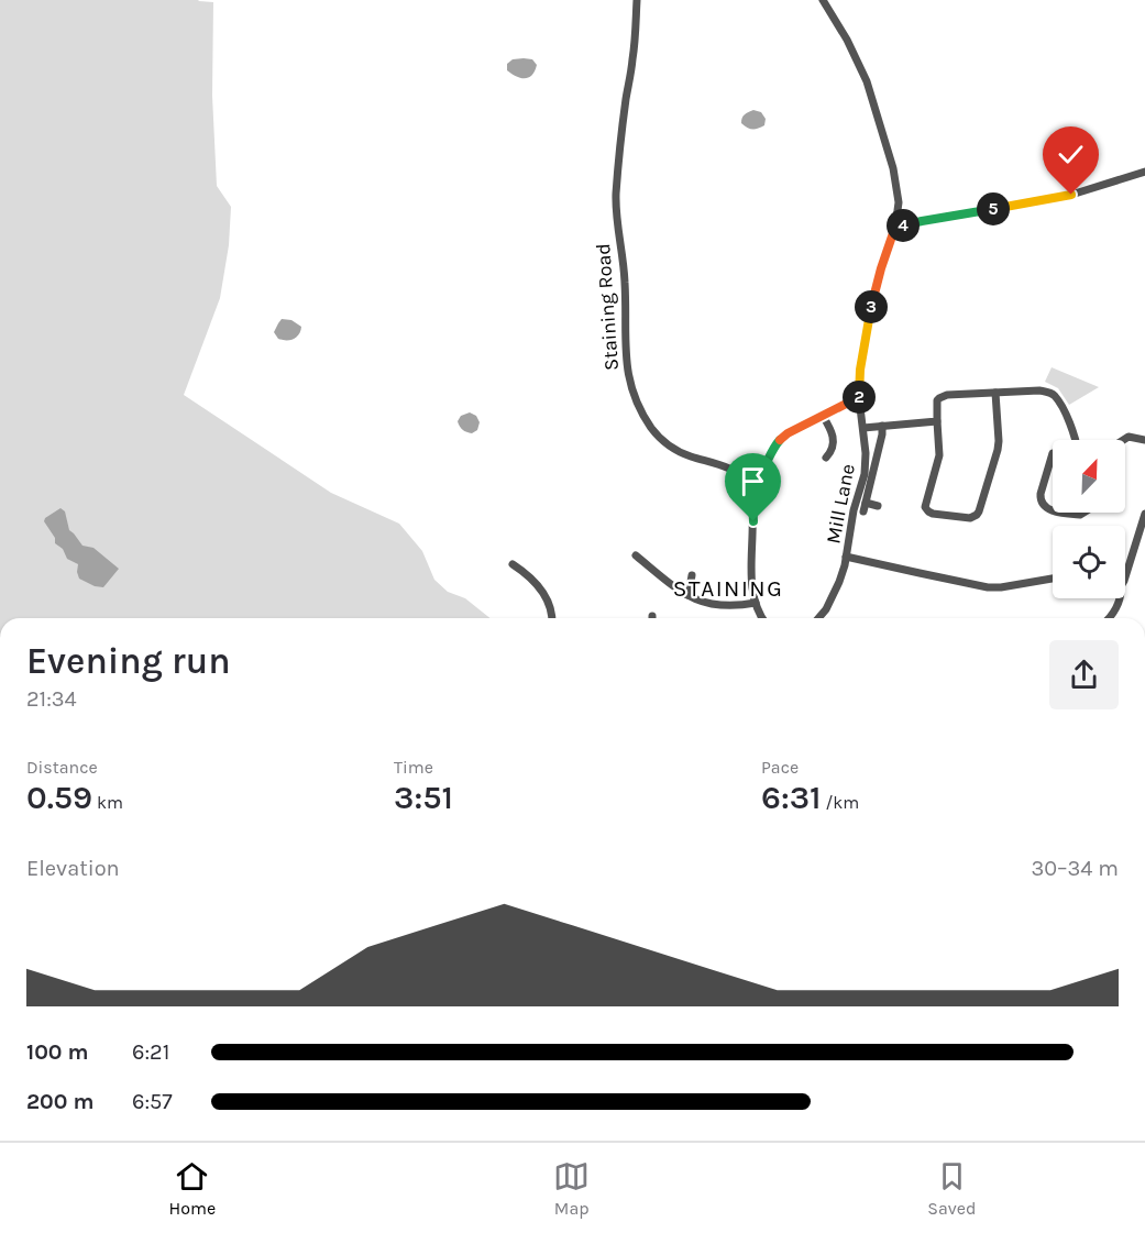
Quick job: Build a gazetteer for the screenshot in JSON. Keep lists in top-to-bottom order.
{
  "streets": {
    "street": ["Staining Road", "Mill Lane"]
  },
  "districts": ["STAINING"],
  "north": "top right",
  "page": {
    "pins": [
      "5",
      "4",
      "3",
      "2"
    ],
    "heading": ["Evening run", "21:34"],
    "stats": [
      ["Distance", "0.59 km"],
      ["Time", "3:51"],
      ["Pace", "6:31 /km"]
    ],
    "chart": ["Elevation", "30–34 m"],
    "list": [
      {
        "name": "100 m",
        "note": "6:21"
      },
      {
        "name": "200 m",
        "note": "6:57"
      }
    ],
    "tabs": ["Home", "Map", "Saved"]
  }
}
